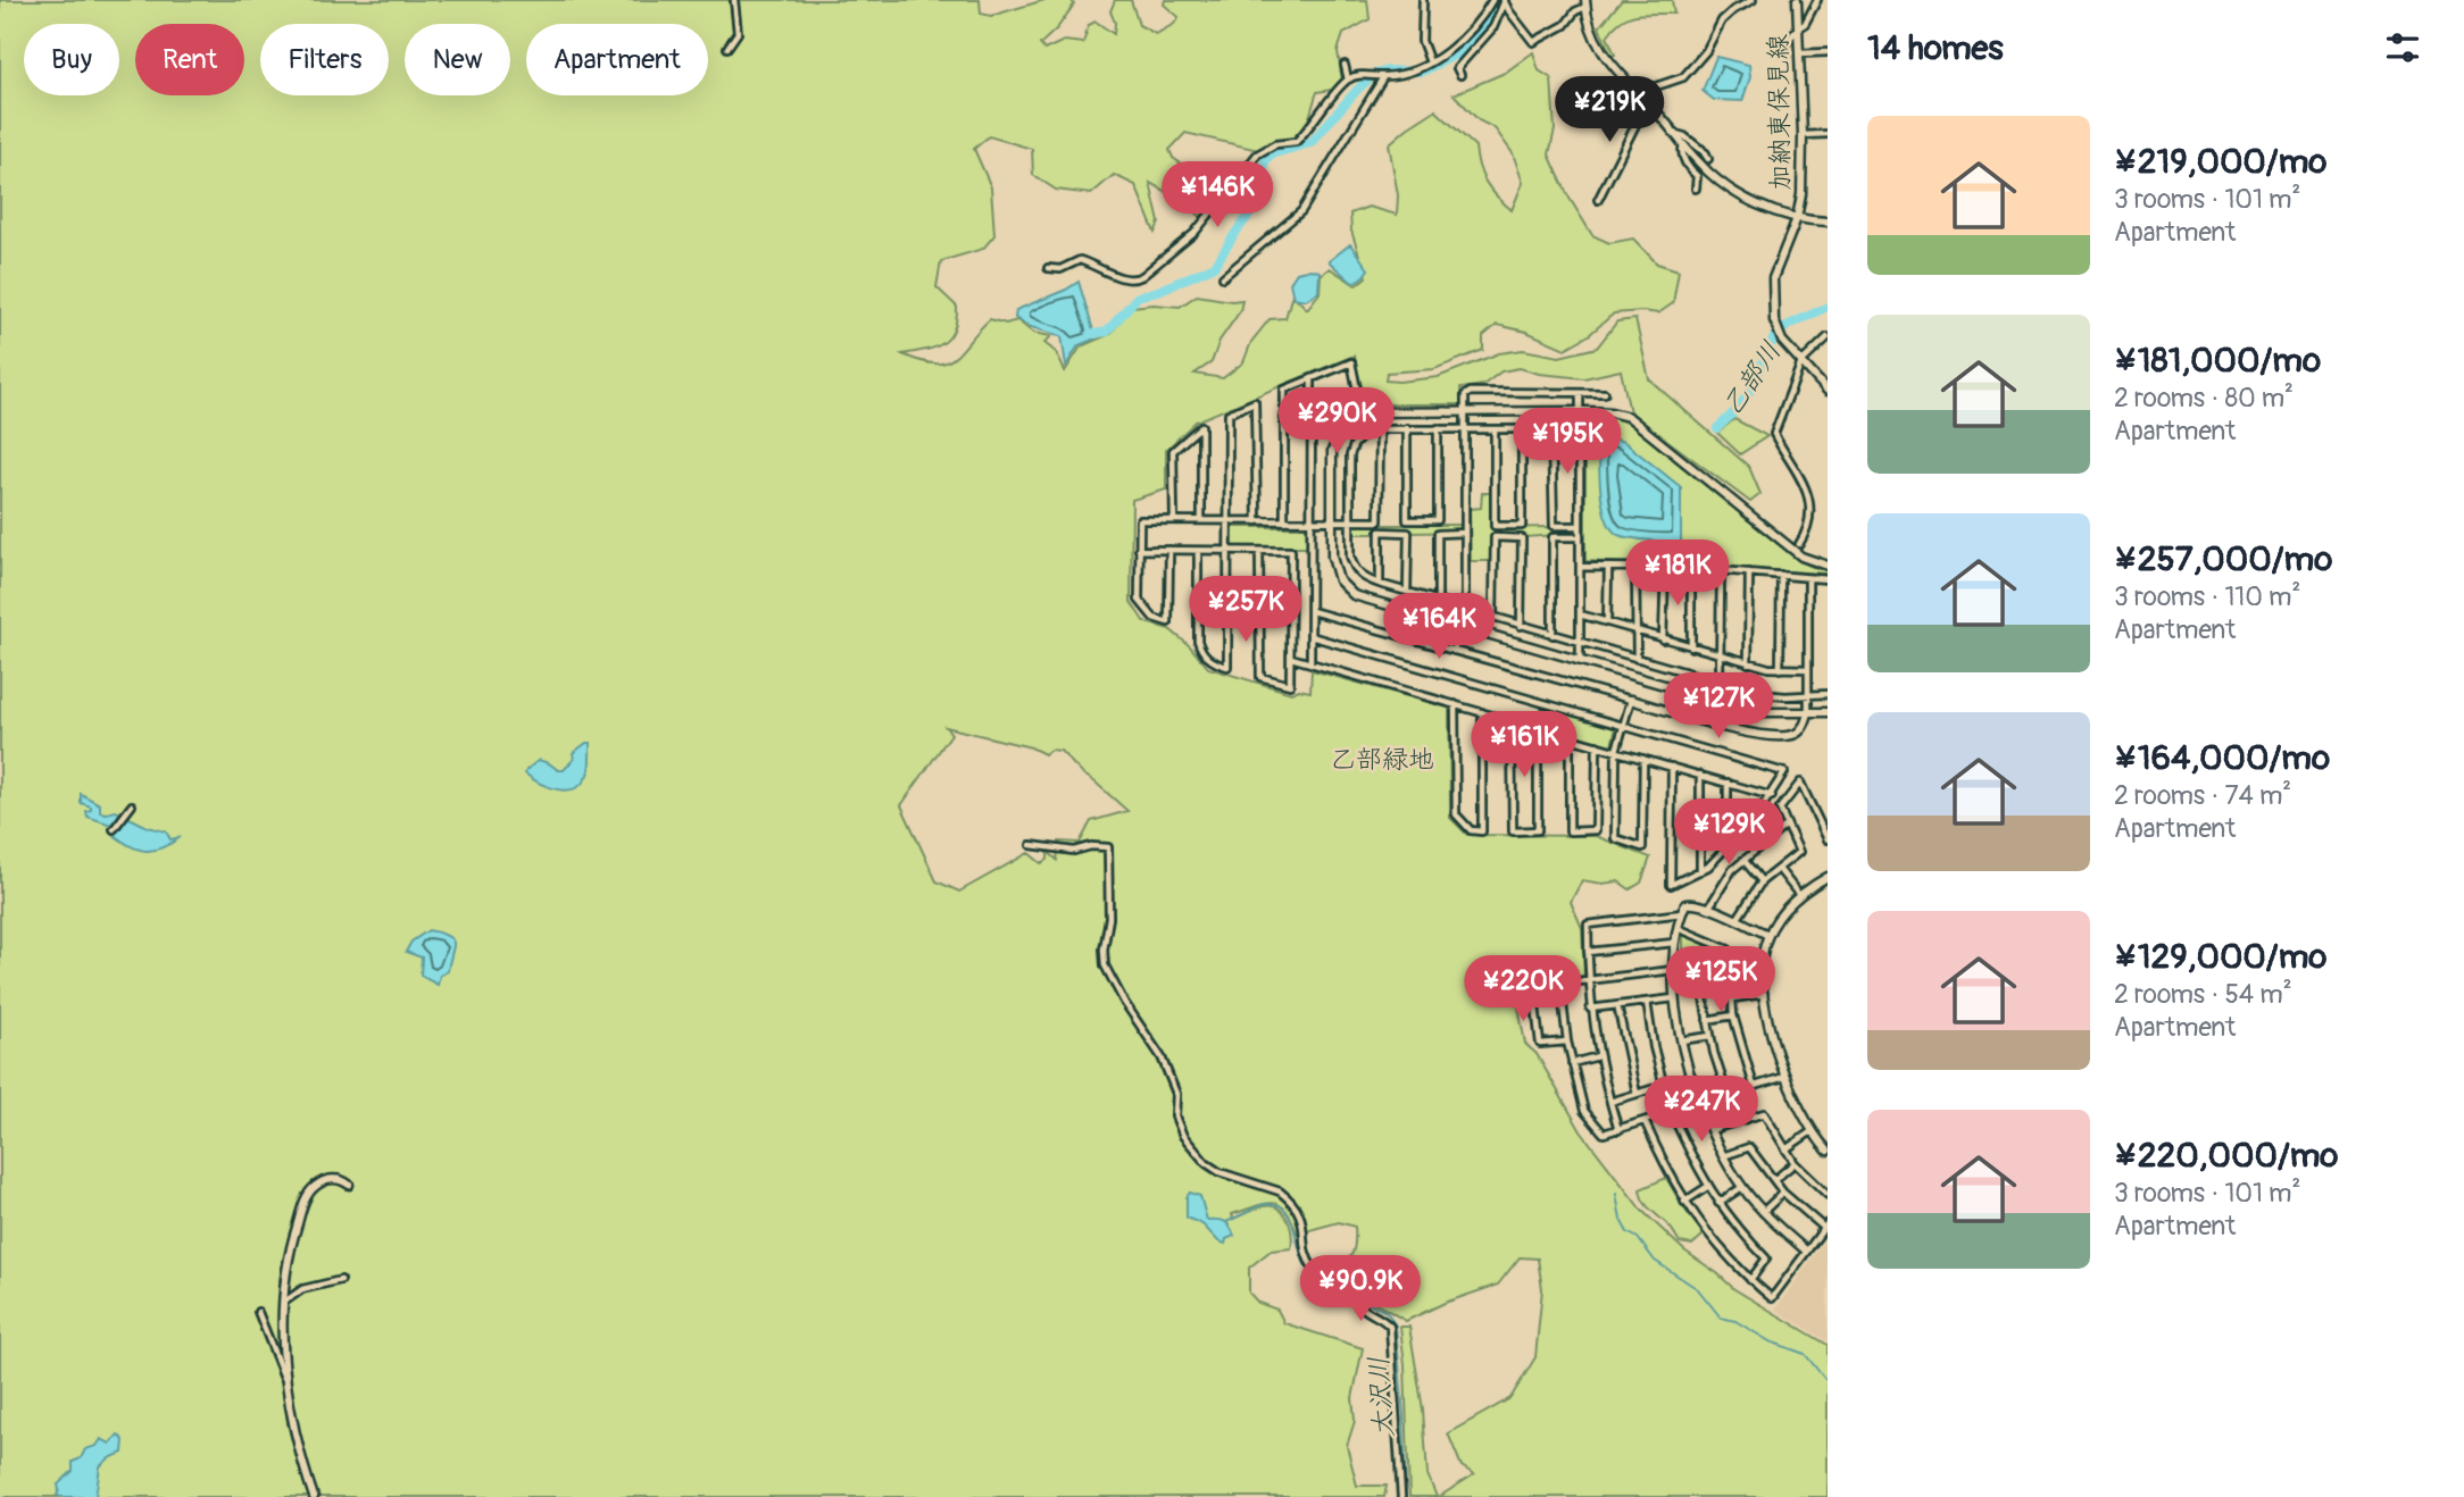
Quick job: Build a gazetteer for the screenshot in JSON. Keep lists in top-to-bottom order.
{
  "streets": {
    "street": ["加納東保見線"]
  },
  "water": ["乙部川", "大沢川"],
  "parks": ["乙部緑地"],
  "page": {
    "heading": "14 homes",
    "chip": [
      "Buy",
      "Rent",
      "Filters",
      "New",
      "Apartment"
    ],
    "price": [
      "¥219K",
      "¥146K",
      "¥290K",
      "¥195K",
      "¥181K",
      "¥257K",
      "¥164K",
      "¥127K",
      "¥161K",
      "¥129K",
      "¥125K",
      "¥220K",
      "¥247K",
      "¥90.9K"
    ],
    "list": [
      {
        "name": "¥219,000/mo",
        "note": "3 rooms · 101 m² · Apartment"
      },
      {
        "name": "¥181,000/mo",
        "note": "2 rooms · 80 m² · Apartment"
      },
      {
        "name": "¥257,000/mo",
        "note": "3 rooms · 110 m² · Apartment"
      },
      {
        "name": "¥164,000/mo",
        "note": "2 rooms · 74 m² · Apartment"
      },
      {
        "name": "¥129,000/mo",
        "note": "2 rooms · 54 m² · Apartment"
      },
      {
        "name": "¥220,000/mo",
        "note": "3 rooms · 101 m² · Apartment"
      }
    ]
  }
}
